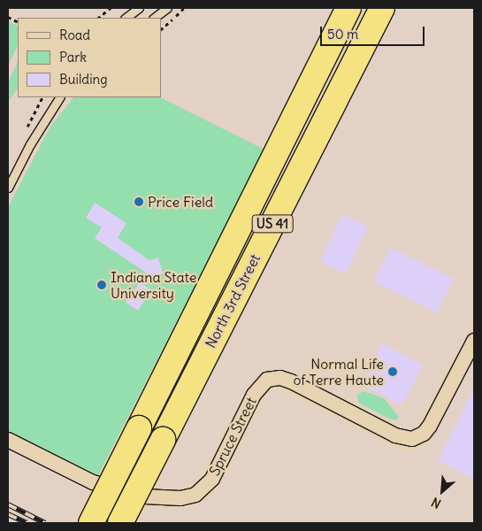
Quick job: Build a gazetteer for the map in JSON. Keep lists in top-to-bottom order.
{
  "streets": {
    "highway": ["US 41", "North 3rd Street"],
    "street": ["Spruce Street"]
  },
  "places": ["Price Field", "Indiana State University", "Normal Life of Terre Haute"],
  "legend": ["Road", "Park", "Building"],
  "scale_bar": "50 m",
  "north": "bottom left"
}
